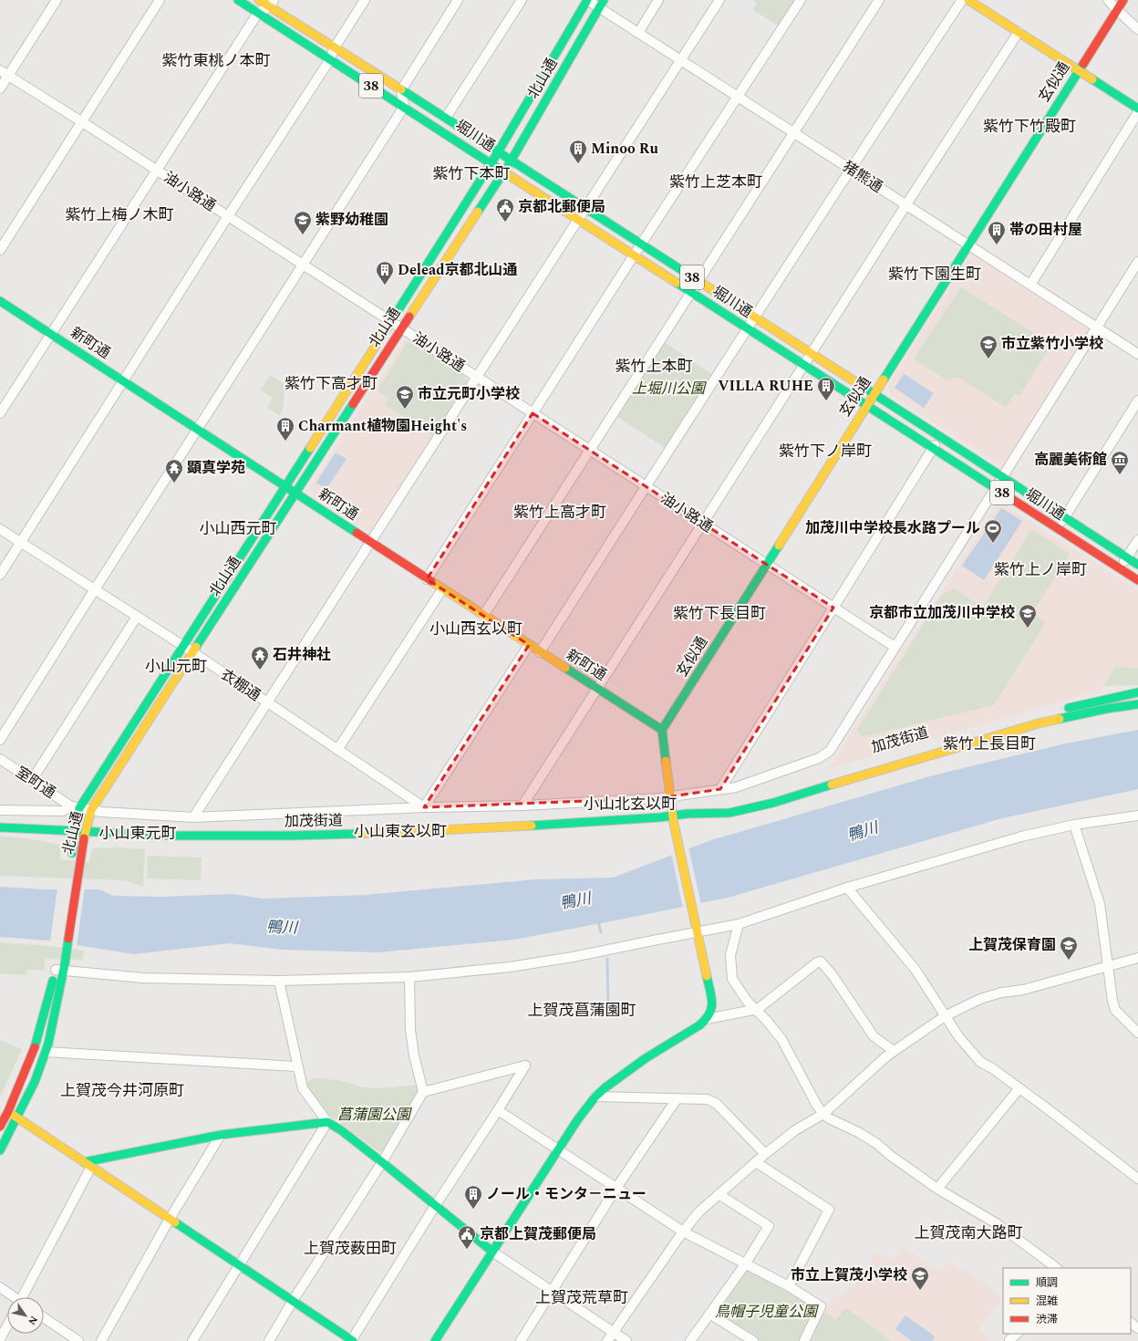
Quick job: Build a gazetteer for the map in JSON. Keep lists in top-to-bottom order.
{
  "streets": {
    "street": [
      "北山通",
      "玄似通",
      "38",
      "堀川通",
      "猪熊通",
      "油小路通",
      "新町通",
      "衣棚通",
      "加茂街道",
      "室町通"
    ]
  },
  "crossings": [
    ["北山通", "堀川通"],
    ["北山通", "猪熊通"],
    ["北山通", "油小路通"],
    ["北山通", "新町通"],
    ["北山通", "衣棚通"],
    ["北山通", "加茂街道"],
    ["北山通", "室町通"],
    ["玄似通", "堀川通"],
    ["玄似通", "猪熊通"],
    ["玄似通", "油小路通"],
    ["玄似通", "新町通"]
  ],
  "districts": [
    "紫竹東桃ノ本町",
    "紫竹下竹殿町",
    "紫竹下本町",
    "紫竹上芝本町",
    "紫竹上梅ノ木町",
    "紫竹下園生町",
    "紫竹上本町",
    "紫竹下高才町",
    "紫竹下ノ岸町",
    "紫竹上高才町",
    "小山西元町",
    "紫竹上ノ岸町",
    "紫竹下長目町",
    "小山西玄以町",
    "小山元町",
    "紫竹上長目町",
    "小山北玄以町",
    "小山東玄以町",
    "小山東元町",
    "上賀茂菖蒲園町",
    "上賀茂今井河原町",
    "上賀茂南大路町",
    "上賀茂薮田町",
    "上賀茂荒草町"
  ],
  "water": ["鴨川"],
  "parks": ["上堀川公園", "菖蒲園公園", "鳥帽子児童公園"],
  "places": {
    "building": [
      "Minoo Ru",
      "帯の田村屋",
      "Delead京都北山通",
      "VILLA RUHE",
      "Charmant植物園Height's",
      "ノール・モンタ－ニュー"
    ],
    "public building": ["京都北郵便局", "京都上賀茂郵便局"],
    "school or university": [
      "紫野幼稚園",
      "市立紫竹小学校",
      "市立元町小学校",
      "京都市立加茂川中学校",
      "上賀茂保育園",
      "市立上賀茂小学校"
    ],
    "museum": ["高麗美術館"],
    "temple": ["顕真学苑", "石井神社"],
    "sports": ["加茂川中学校長水路プール"]
  },
  "legend": ["順調", "混雑", "渋滞"],
  "north": "bottom right"
}
